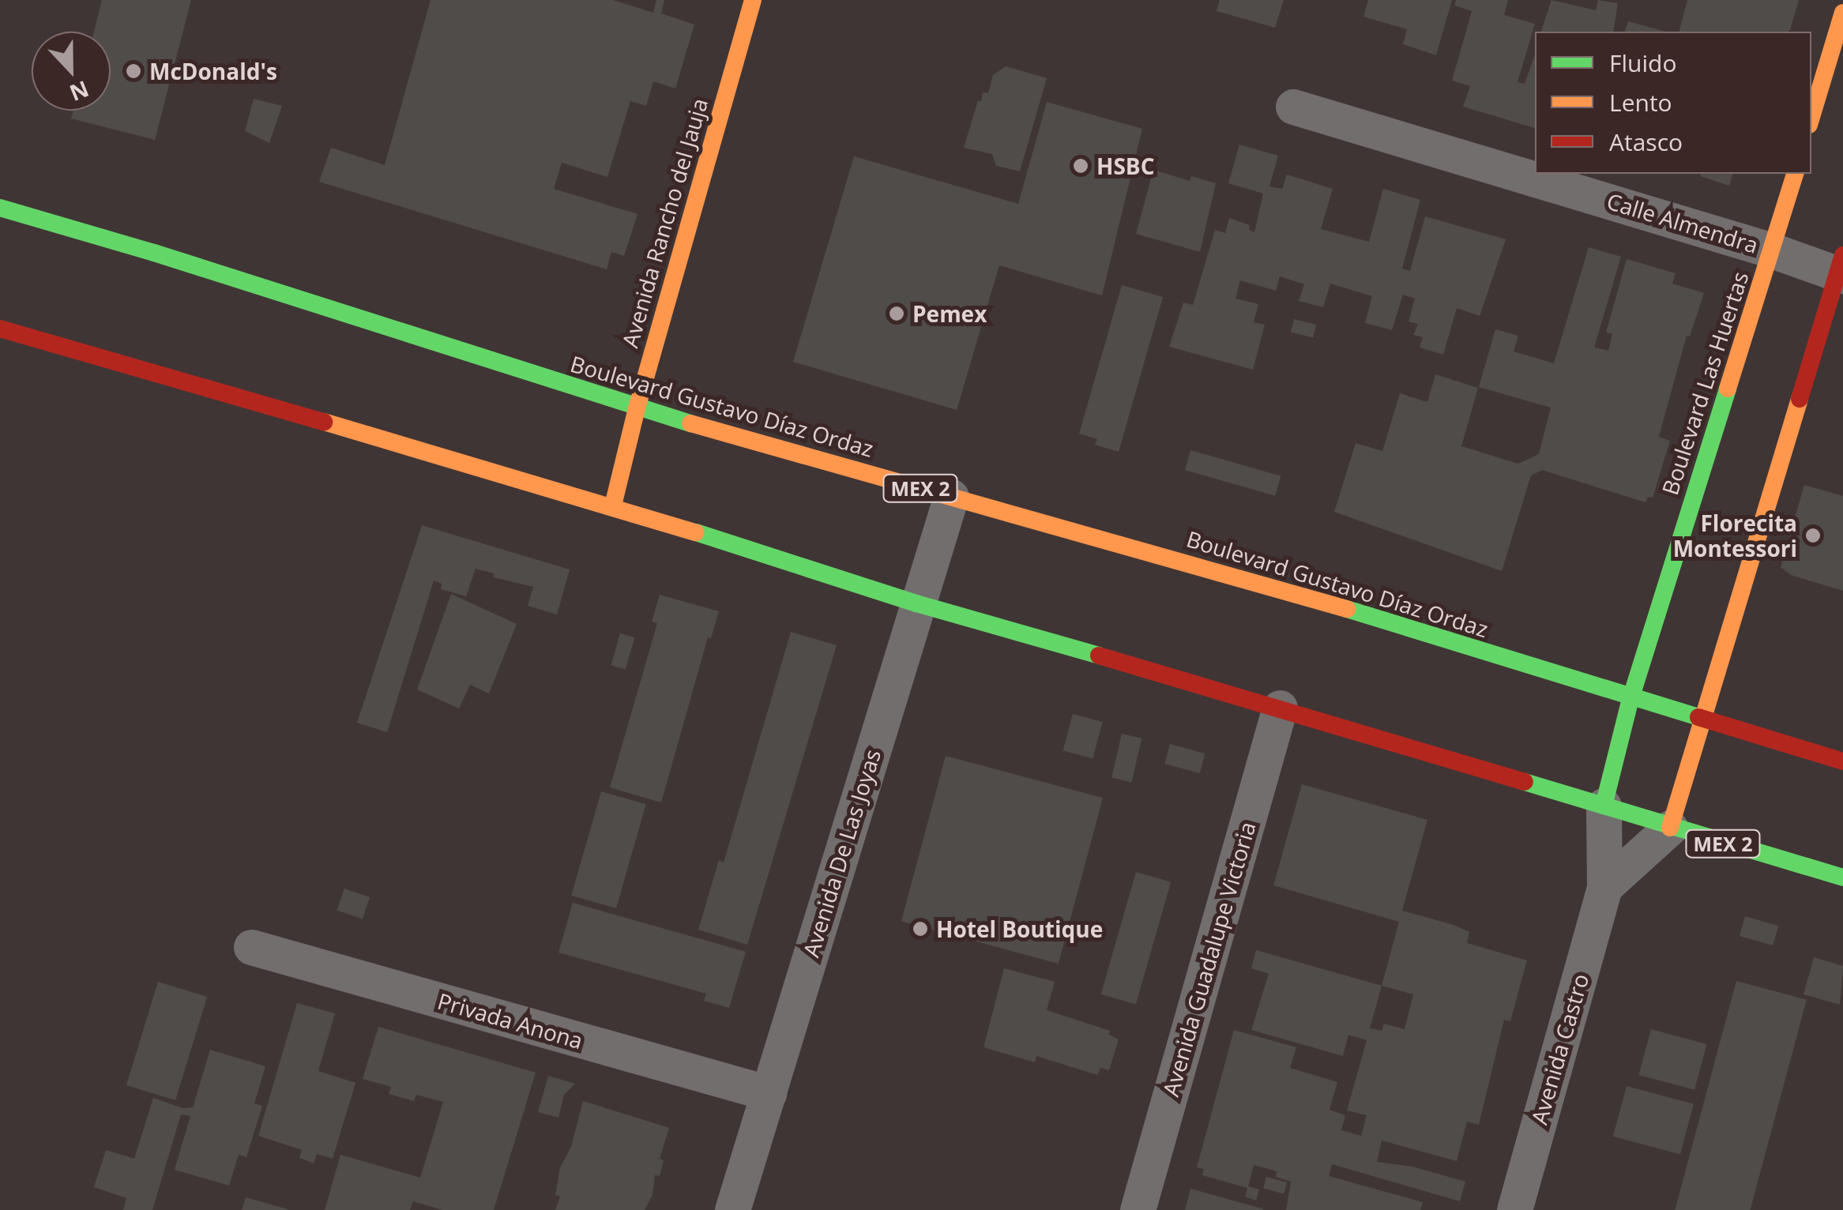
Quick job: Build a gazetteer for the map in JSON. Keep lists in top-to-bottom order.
{
  "streets": {
    "main road": [
      "Avenida Rancho del Jauja",
      "Boulevard Las Huertas",
      "Boulevard Gustavo Díaz Ordaz",
      "MEX 2"
    ],
    "street": [
      "Calle Almendra",
      "Avenida De Las Joyas",
      "Avenida Guadalupe Victoria",
      "Privada Anona",
      "Avenida Castro"
    ]
  },
  "crossings": [
    ["Avenida Rancho del Jauja", "Boulevard Gustavo Díaz Ordaz"],
    ["Avenida Rancho del Jauja", "MEX 2"],
    ["Calle Almendra", "Boulevard Las Huertas"],
    ["Boulevard Las Huertas", "Boulevard Gustavo Díaz Ordaz"],
    ["Boulevard Las Huertas", "MEX 2"],
    ["Boulevard Las Huertas", "Avenida Castro"],
    ["Boulevard Gustavo Díaz Ordaz", "Avenida De Las Joyas"],
    ["MEX 2", "Avenida De Las Joyas"],
    ["MEX 2", "Avenida Guadalupe Victoria"],
    ["MEX 2", "Avenida Castro"],
    ["Avenida De Las Joyas", "Privada Anona"]
  ],
  "places": [
    "McDonald's",
    "HSBC",
    "Pemex",
    "Florecita Montessori",
    "Hotel Boutique"
  ],
  "legend": ["Fluido", "Lento", "Atasco"],
  "north": "bottom"
}
